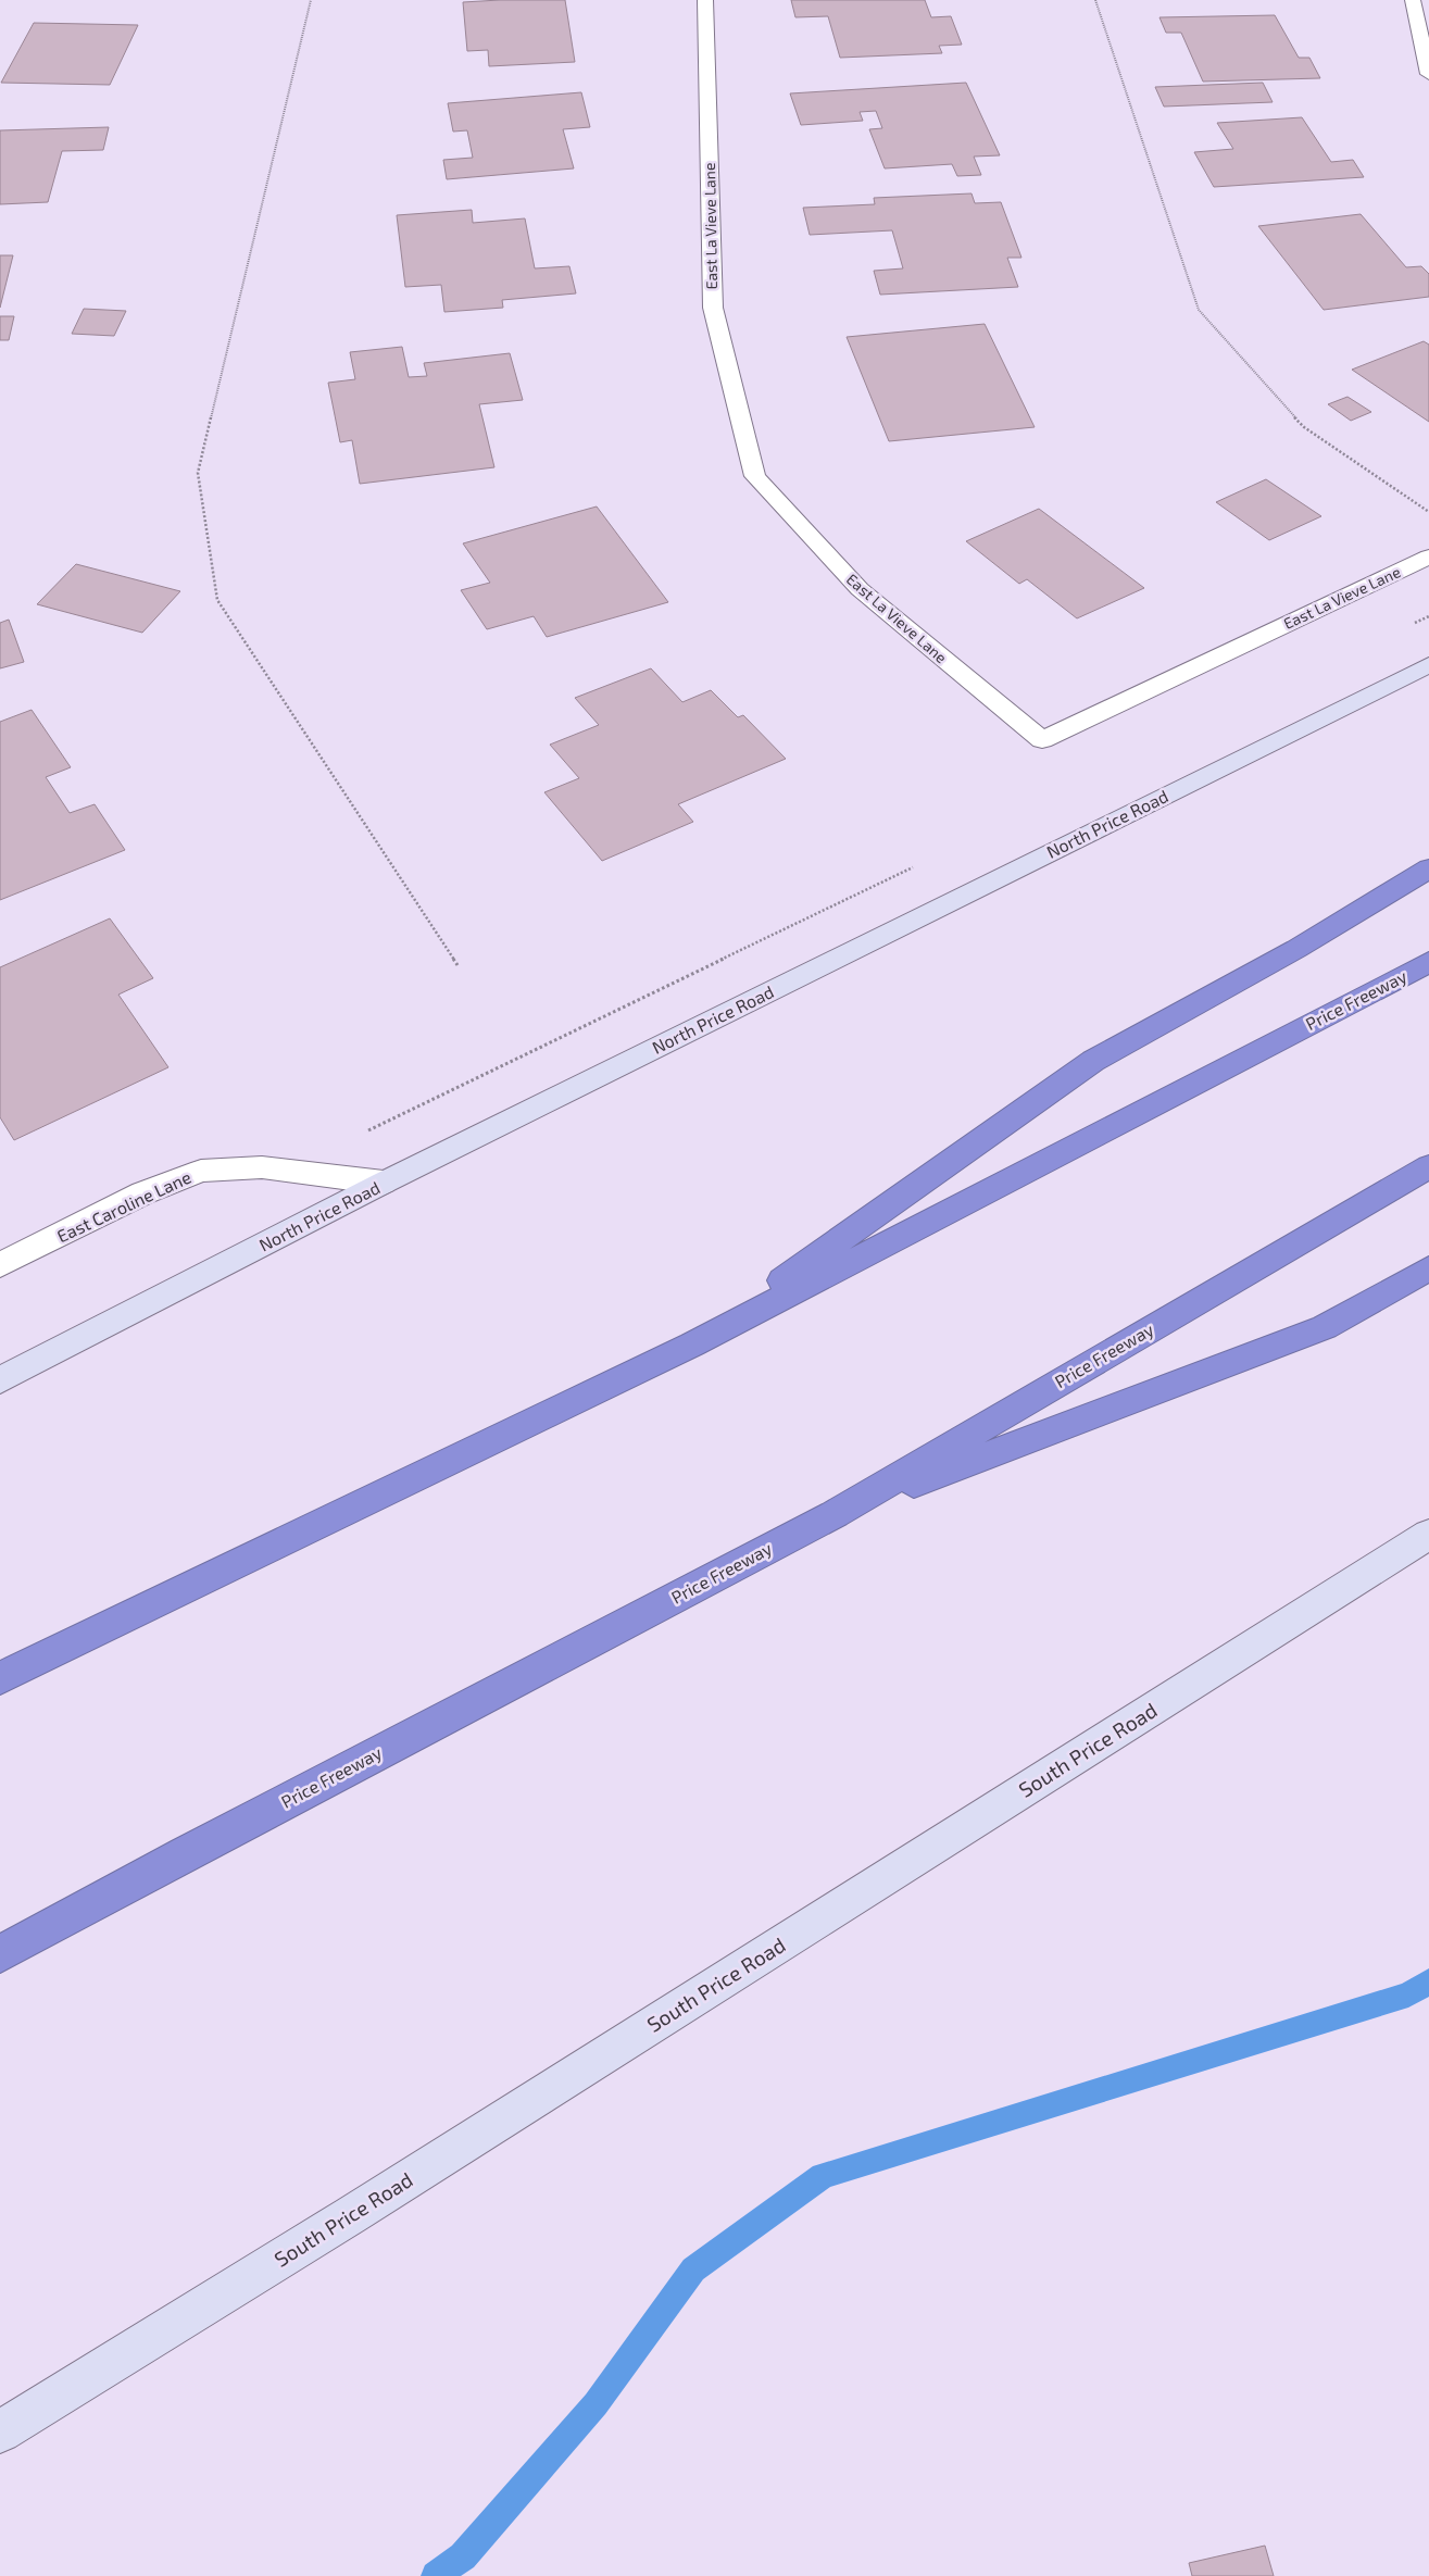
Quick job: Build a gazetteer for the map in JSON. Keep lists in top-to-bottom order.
{
  "streets": {
    "highway": ["Price Freeway"],
    "main road": ["North Price Road", "South Price Road"],
    "street": ["East La Vieve Lane", "East Caroline Lane"]
  },
  "crossings": [
    ["North Price Road", "East Caroline Lane"]
  ]
}
